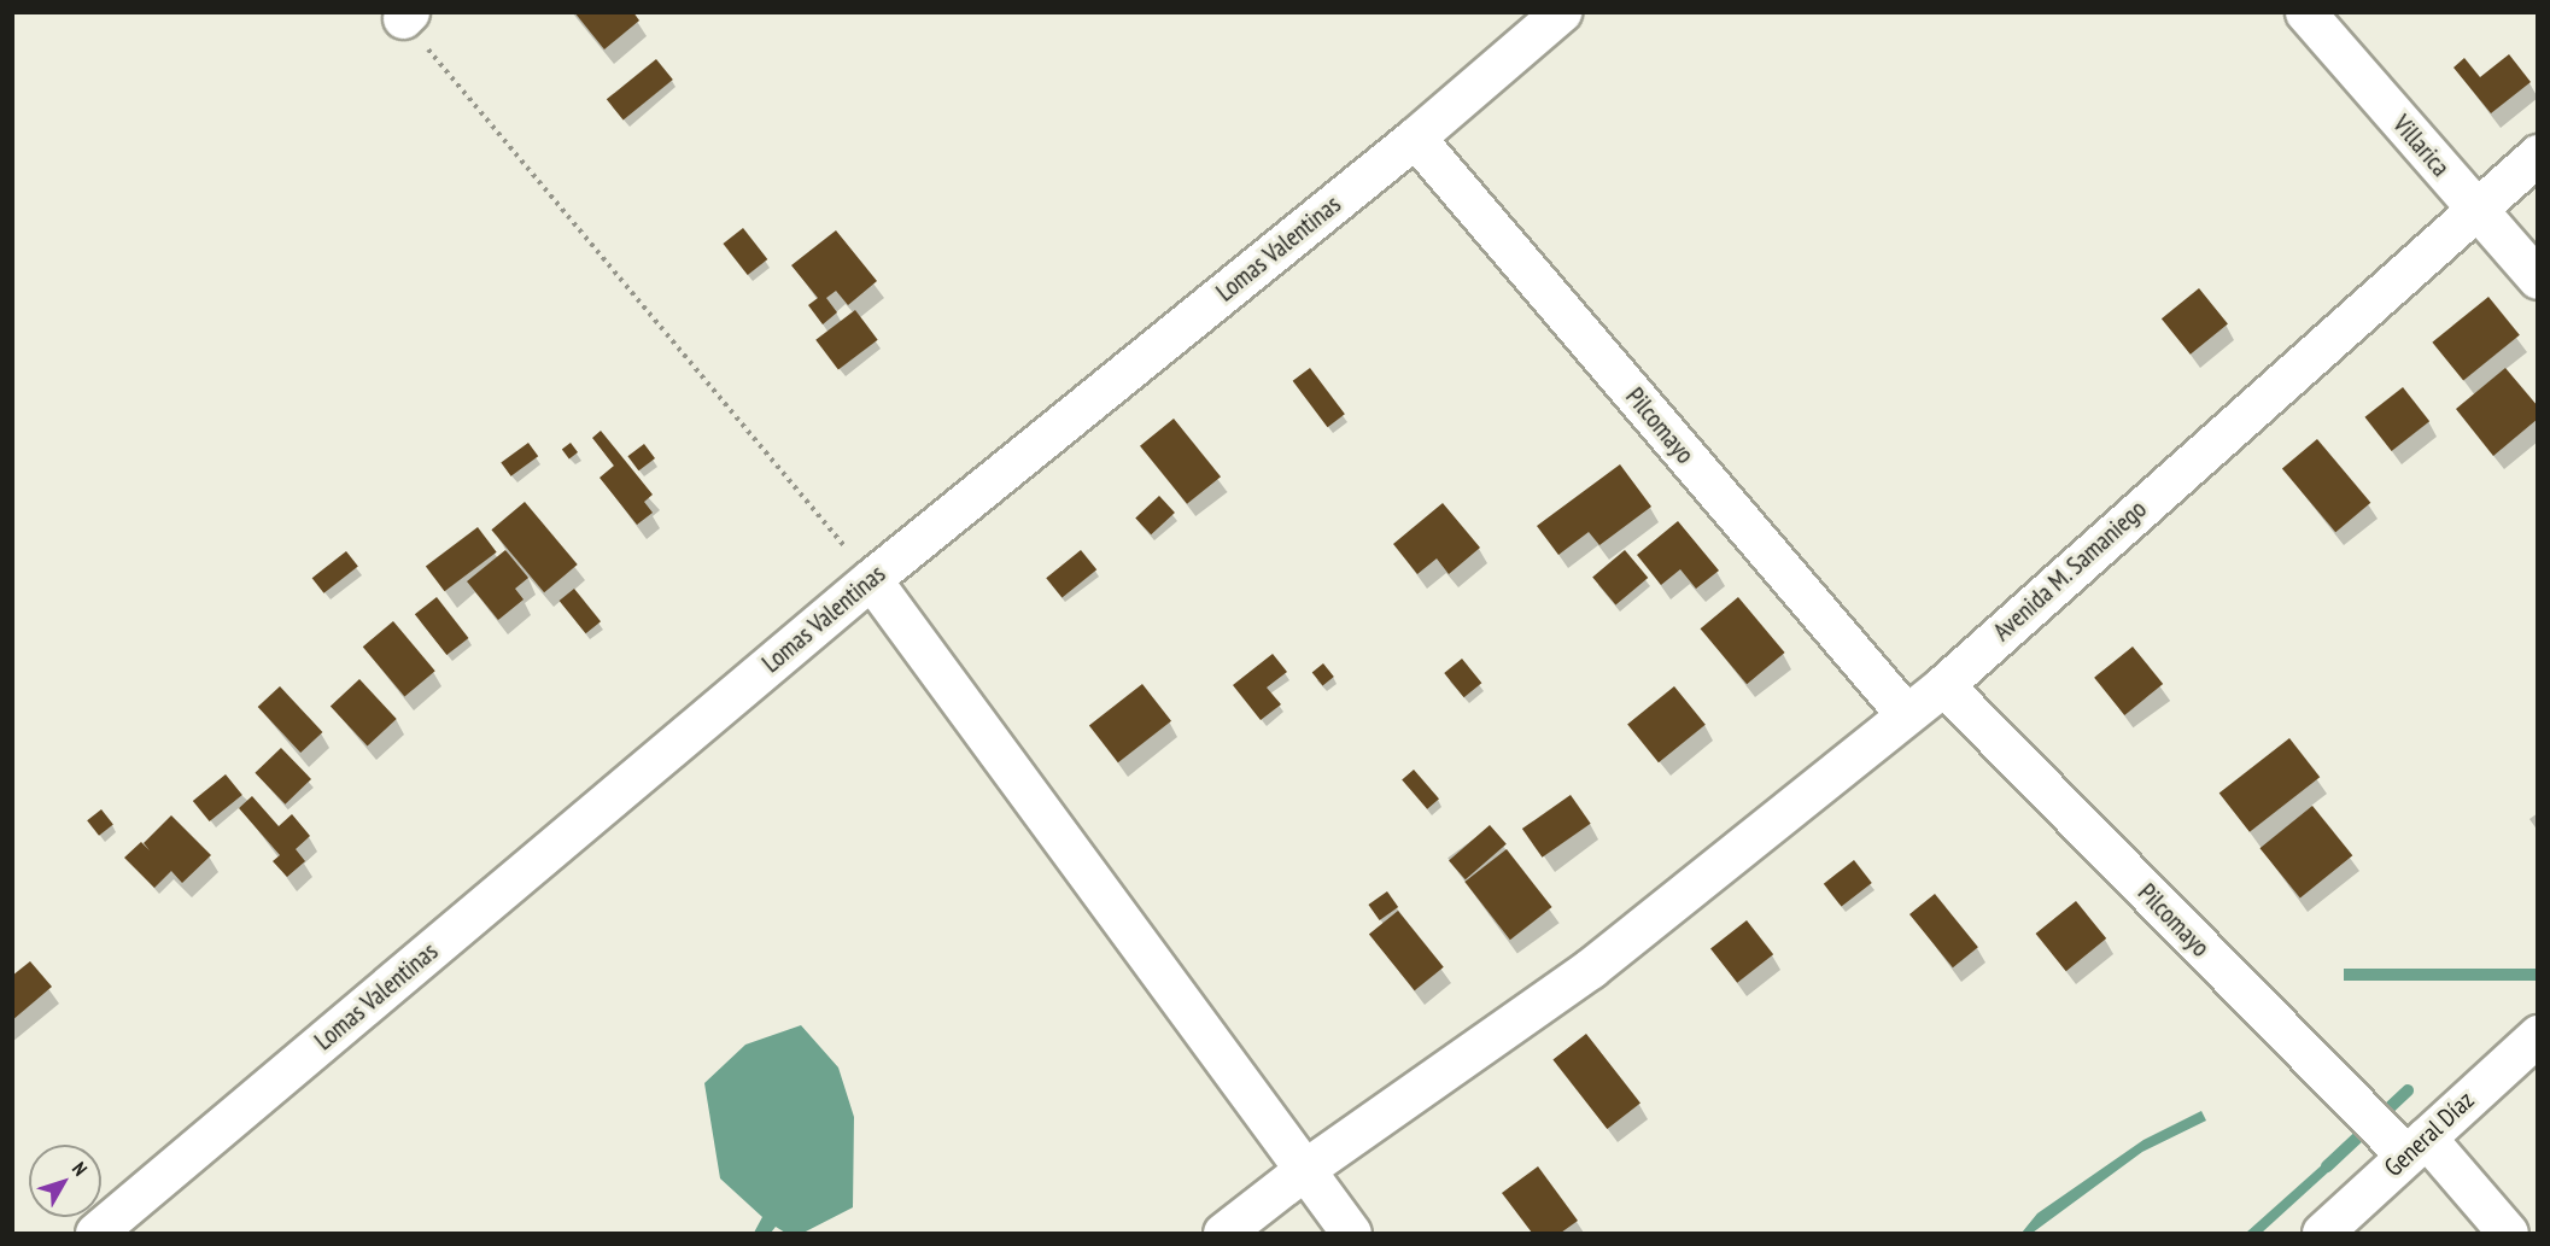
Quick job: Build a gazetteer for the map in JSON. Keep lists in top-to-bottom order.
{
  "streets": {
    "street": [
      "Villarica",
      "Lomas Valentinas",
      "Pilcomayo",
      "Avenida M. Samaniego",
      "General Díaz"
    ]
  },
  "crossings": [
    ["Villarica", "Avenida M. Samaniego"],
    ["Lomas Valentinas", "Pilcomayo"],
    ["Pilcomayo", "Avenida M. Samaniego"],
    ["Pilcomayo", "General Díaz"]
  ],
  "north": "top right"
}
